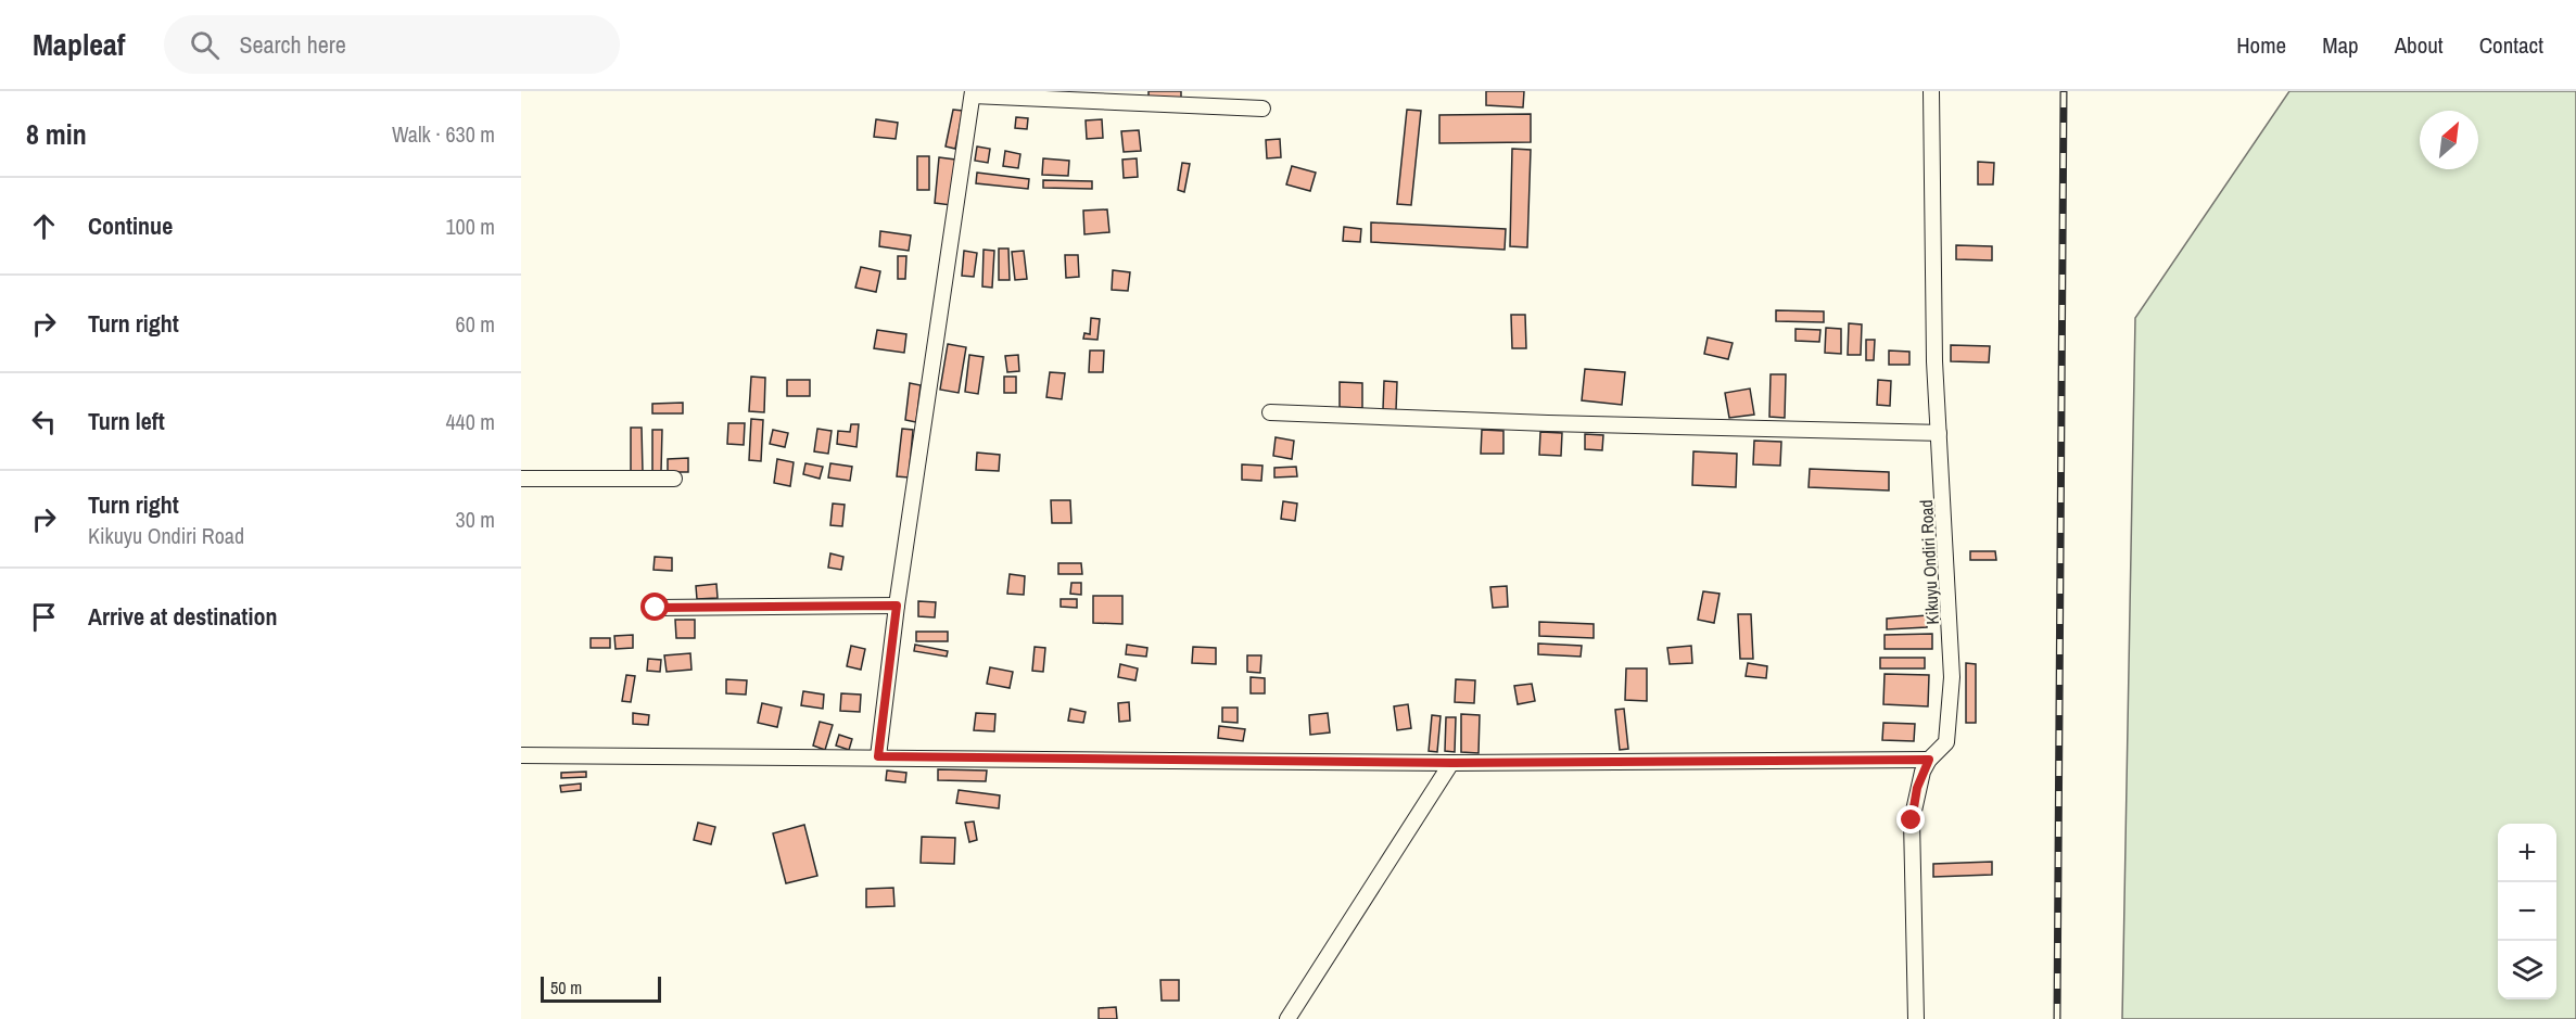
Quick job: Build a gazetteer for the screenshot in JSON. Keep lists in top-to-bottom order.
{
  "streets": {
    "street": ["Kikuyu Ondiri Road"]
  },
  "scale_bar": "50 m",
  "north": "top right",
  "page": {
    "header": "Mapleaf",
    "search": "Search here",
    "nav": [
      "Home",
      "Map",
      "About",
      "Contact"
    ],
    "heading": ["8 min", "Walk · 630 m"],
    "list": [
      ["Continue", "100 m"],
      ["Turn right", "60 m"],
      ["Turn left", "440 m"],
      ["Turn right", "Kikuyu Ondiri Road", "30 m"],
      "Arrive at destination"
    ],
    "map_buttons": ["+", "−"],
    "scale": "50 m"
  }
}
